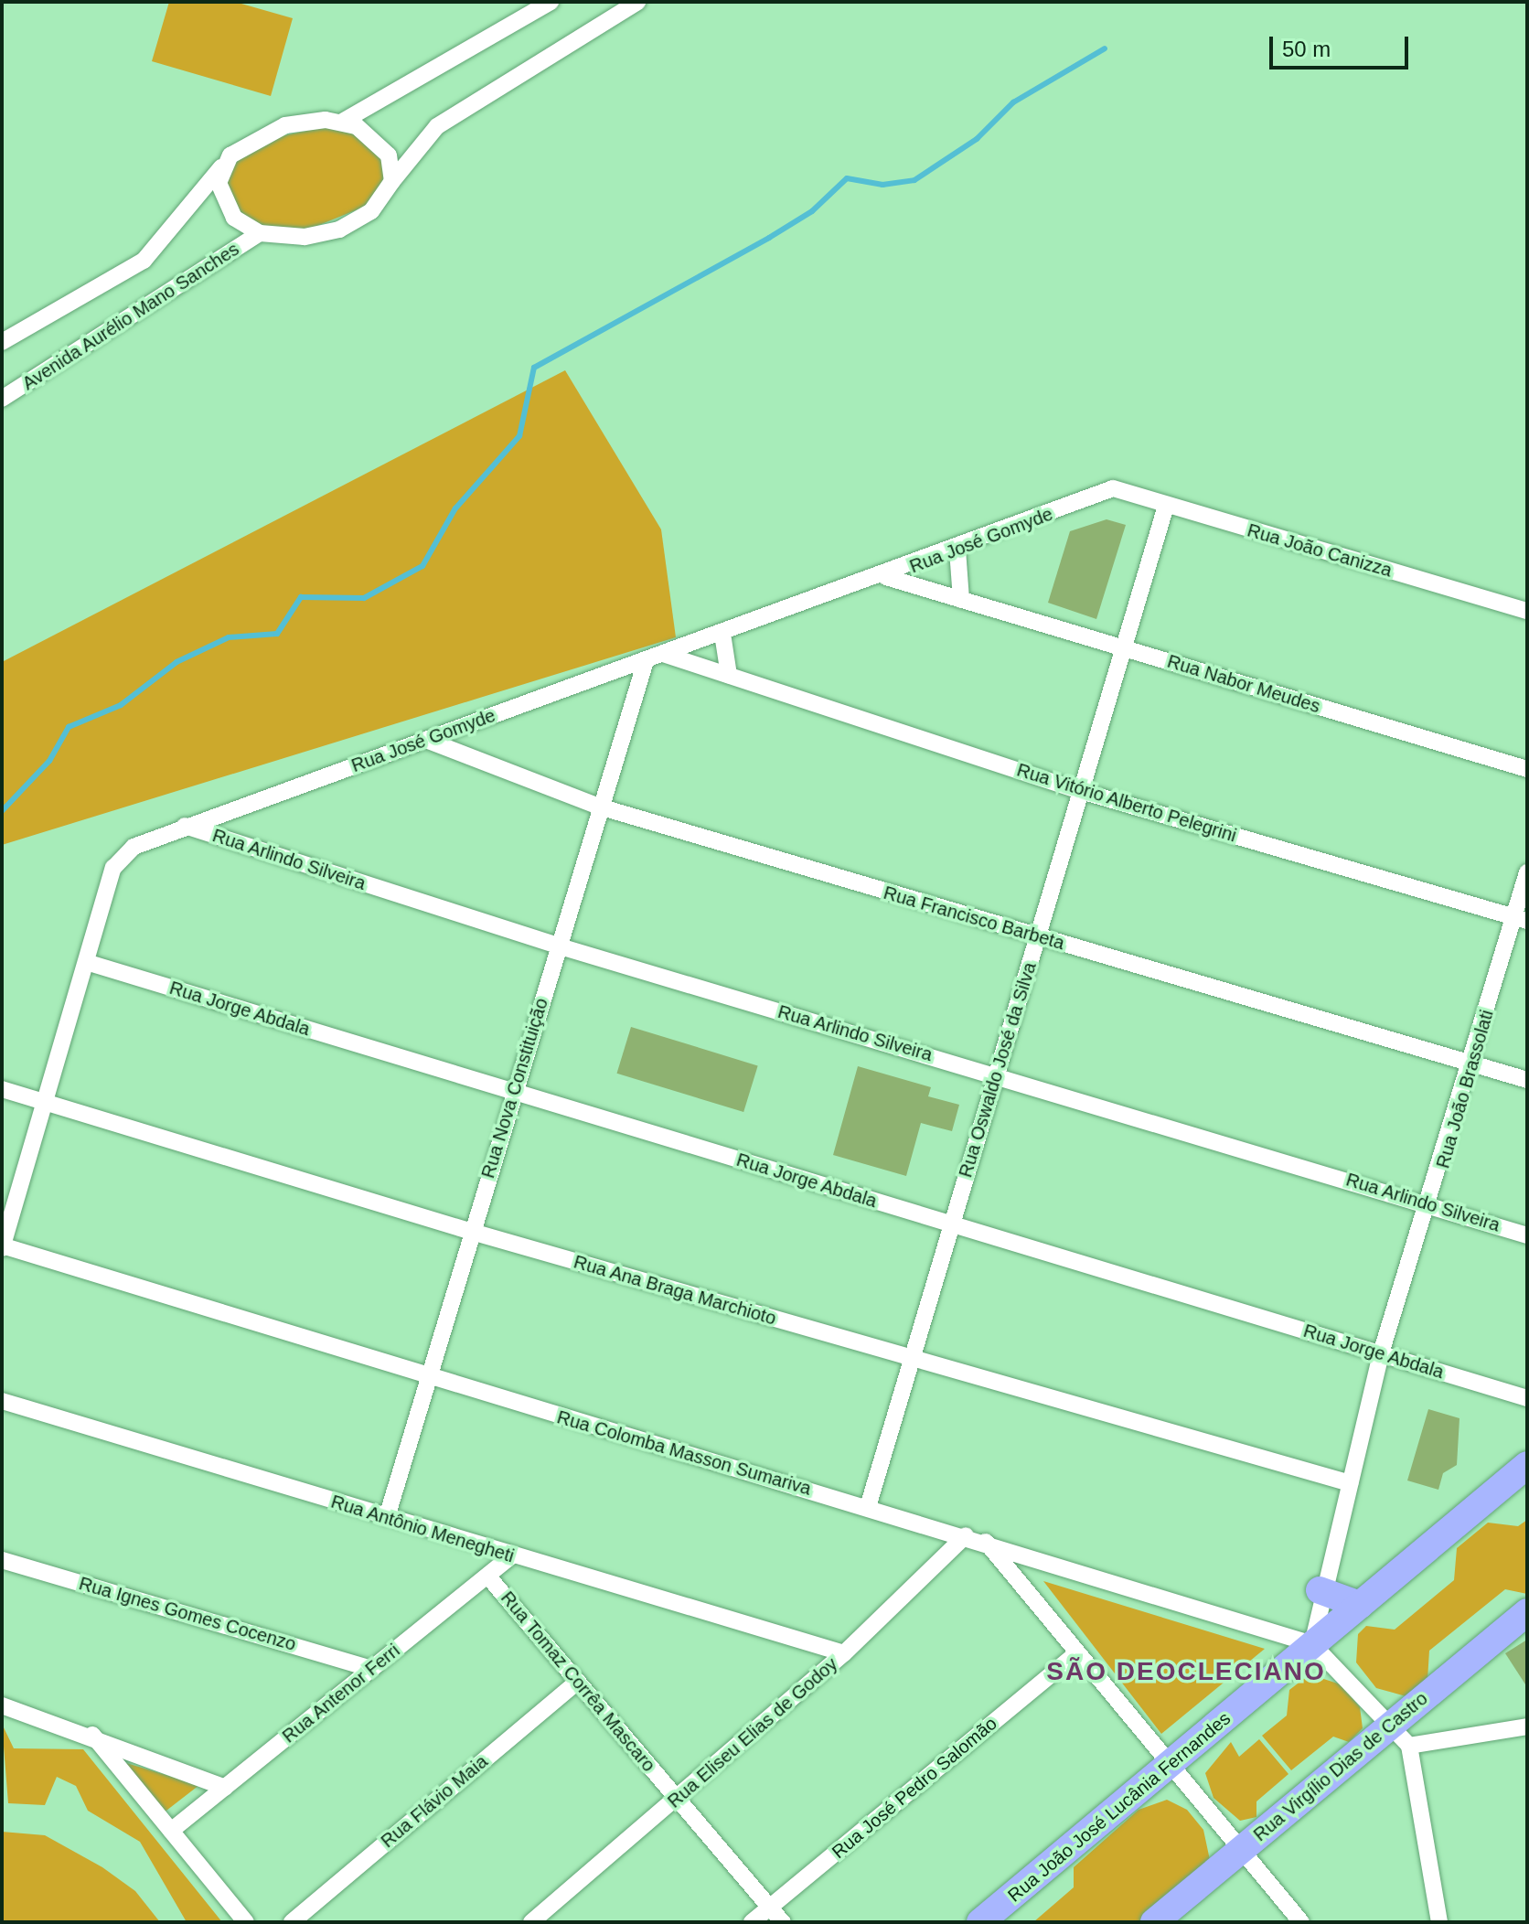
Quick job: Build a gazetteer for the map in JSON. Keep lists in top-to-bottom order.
{
  "streets": {
    "main road": ["Rua Virgílio Dias de Castro", "Rua João José Lucânia Fernandes"],
    "street": [
      "Avenida Aurélio Mano Sanches",
      "Rua José Gomyde",
      "Rua João Canizza",
      "Rua Nabor Meudes",
      "Rua Vitório Alberto Pelegrini",
      "Rua Arlindo Silveira",
      "Rua Francisco Barbeta",
      "Rua Jorge Abdala",
      "Rua Oswaldo José da Silva",
      "Rua Nova Constituição",
      "Rua João Brassolati",
      "Rua Ana Braga Marchioto",
      "Rua Colomba Masson Sumariva",
      "Rua Antônio Menegheti",
      "Rua Ignes Gomes Cocenzo",
      "Rua Tomaz Corrêa Mascaro",
      "Rua Antenor Ferri",
      "Rua Eliseu Elias de Godoy",
      "Rua José Pedro Salomão",
      "Rua Flávio Maia"
    ]
  },
  "crossings": [
    ["Rua José Gomyde", "Rua João Canizza"],
    ["Rua José Gomyde", "Rua Nabor Meudes"],
    ["Rua José Gomyde", "Rua Vitório Alberto Pelegrini"],
    ["Rua José Gomyde", "Rua Arlindo Silveira"],
    ["Rua José Gomyde", "Rua Francisco Barbeta"],
    ["Rua José Gomyde", "Rua Jorge Abdala"],
    ["Rua José Gomyde", "Rua Nova Constituição"],
    ["Rua José Gomyde", "Rua Ana Braga Marchioto"],
    ["Rua José Gomyde", "Rua Colomba Masson Sumariva"],
    ["Rua João Canizza", "Rua Oswaldo José da Silva"],
    ["Rua Nabor Meudes", "Rua Oswaldo José da Silva"],
    ["Rua Vitório Alberto Pelegrini", "Rua Oswaldo José da Silva"],
    ["Rua Vitório Alberto Pelegrini", "Rua João Brassolati"],
    ["Rua Arlindo Silveira", "Rua Oswaldo José da Silva"],
    ["Rua Arlindo Silveira", "Rua Nova Constituição"],
    ["Rua Arlindo Silveira", "Rua João Brassolati"],
    ["Rua Francisco Barbeta", "Rua Oswaldo José da Silva"],
    ["Rua Francisco Barbeta", "Rua Nova Constituição"],
    ["Rua Francisco Barbeta", "Rua João Brassolati"],
    ["Rua Jorge Abdala", "Rua Oswaldo José da Silva"],
    ["Rua Jorge Abdala", "Rua Nova Constituição"],
    ["Rua Jorge Abdala", "Rua João Brassolati"],
    ["Rua Oswaldo José da Silva", "Rua Ana Braga Marchioto"],
    ["Rua Oswaldo José da Silva", "Rua Colomba Masson Sumariva"],
    ["Rua Nova Constituição", "Rua Ana Braga Marchioto"],
    ["Rua Nova Constituição", "Rua Colomba Masson Sumariva"],
    ["Rua Nova Constituição", "Rua Antônio Menegheti"],
    ["Rua João Brassolati", "Rua Ana Braga Marchioto"],
    ["Rua João Brassolati", "Rua Colomba Masson Sumariva"],
    ["Rua João Brassolati", "Rua João José Lucânia Fernandes"],
    ["Rua Colomba Masson Sumariva", "Rua Eliseu Elias de Godoy"],
    ["Rua Colomba Masson Sumariva", "Rua João José Lucânia Fernandes"],
    ["Rua Antônio Menegheti", "Rua Antenor Ferri"],
    ["Rua Antônio Menegheti", "Rua Eliseu Elias de Godoy"],
    ["Rua Ignes Gomes Cocenzo", "Rua Antenor Ferri"],
    ["Rua Tomaz Corrêa Mascaro", "Rua Antenor Ferri"],
    ["Rua Tomaz Corrêa Mascaro", "Rua Eliseu Elias de Godoy"],
    ["Rua Tomaz Corrêa Mascaro", "Rua José Pedro Salomão"],
    ["Rua Tomaz Corrêa Mascaro", "Rua Flávio Maia"]
  ],
  "districts": ["SÃO DEOCLECIANO"],
  "scale_bar": "50 m"
}
